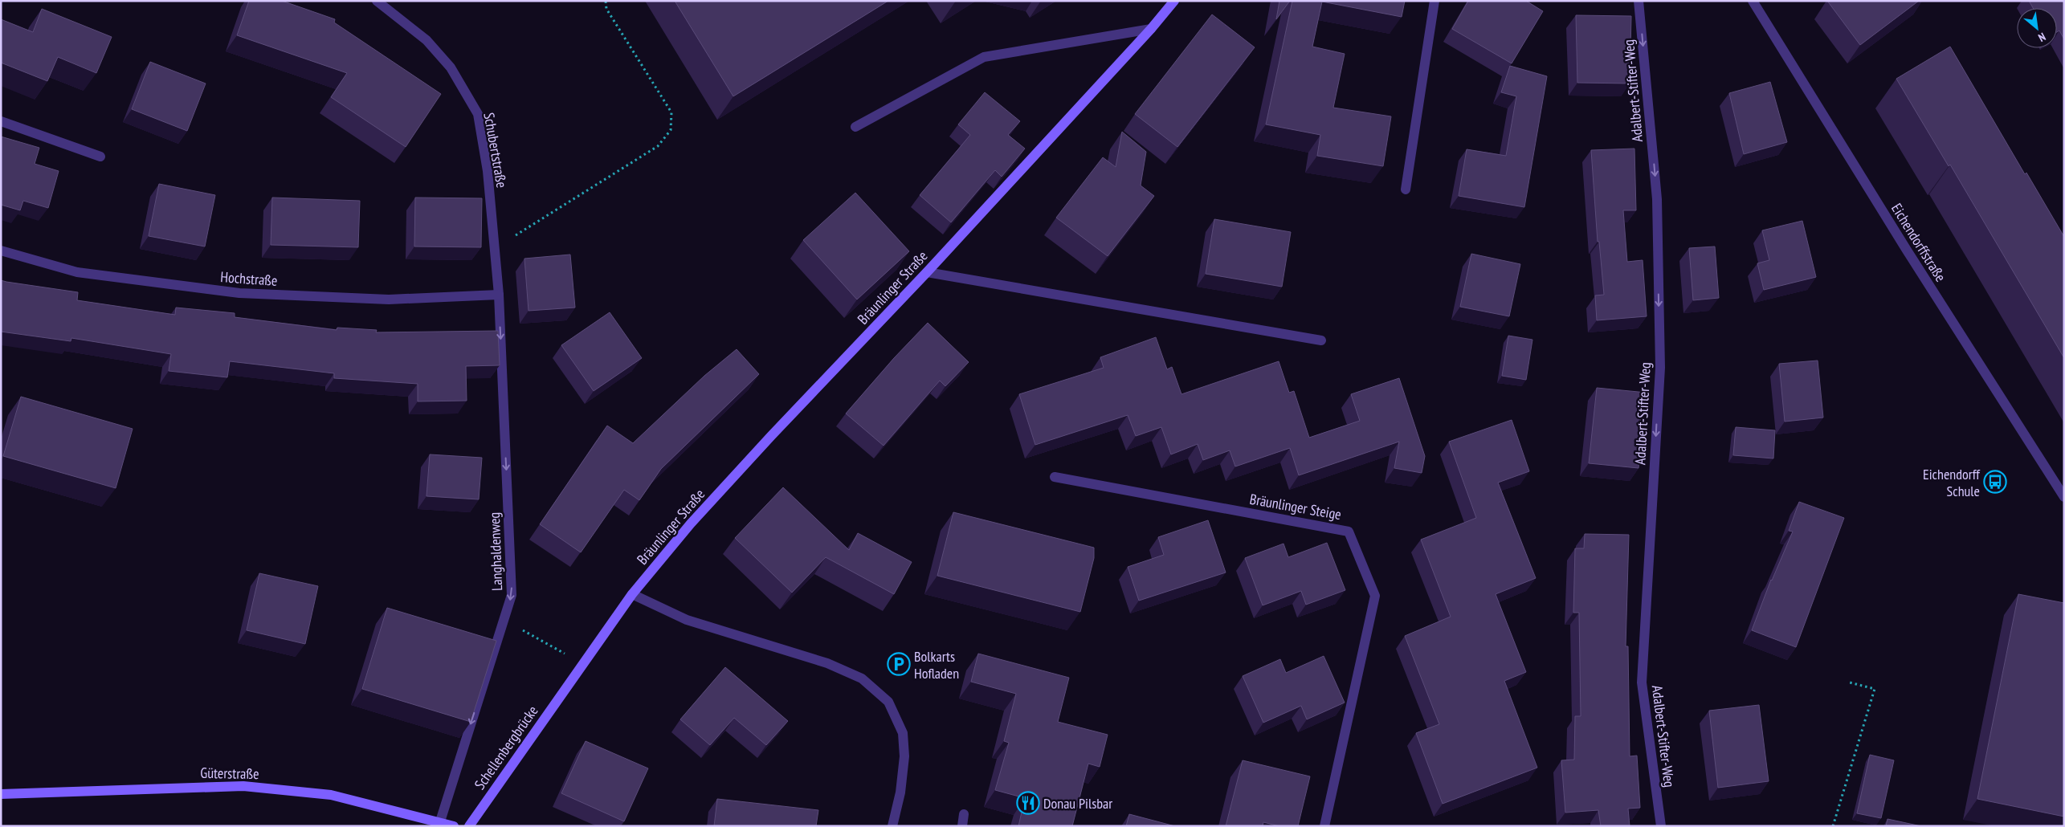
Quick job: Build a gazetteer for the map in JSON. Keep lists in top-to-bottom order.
{
  "streets": {
    "main road": ["Bräunlinger Straße", "Schellenbergbrücke", "Güterstraße"],
    "street": [
      "Adalbert-Stifter-Weg",
      "Schubertstraße",
      "Eichendorffstraße",
      "Hochstraße",
      "Bräunlinger Steige",
      "Langhaldenweg"
    ]
  },
  "crossings": [
    ["Schubertstraße", "Hochstraße"],
    ["Schubertstraße", "Langhaldenweg"],
    ["Hochstraße", "Langhaldenweg"],
    ["Bräunlinger Straße", "Schellenbergbrücke"],
    ["Langhaldenweg", "Güterstraße"]
  ],
  "one_way": ["Adalbert-Stifter-Weg", "Langhaldenweg"],
  "places": {
    "bus stop": ["Eichendorff Schule"],
    "parking": ["Bolkarts Hofladen"],
    "restaurant": ["Donau Pilsbar"]
  },
  "north": "bottom right"
}
